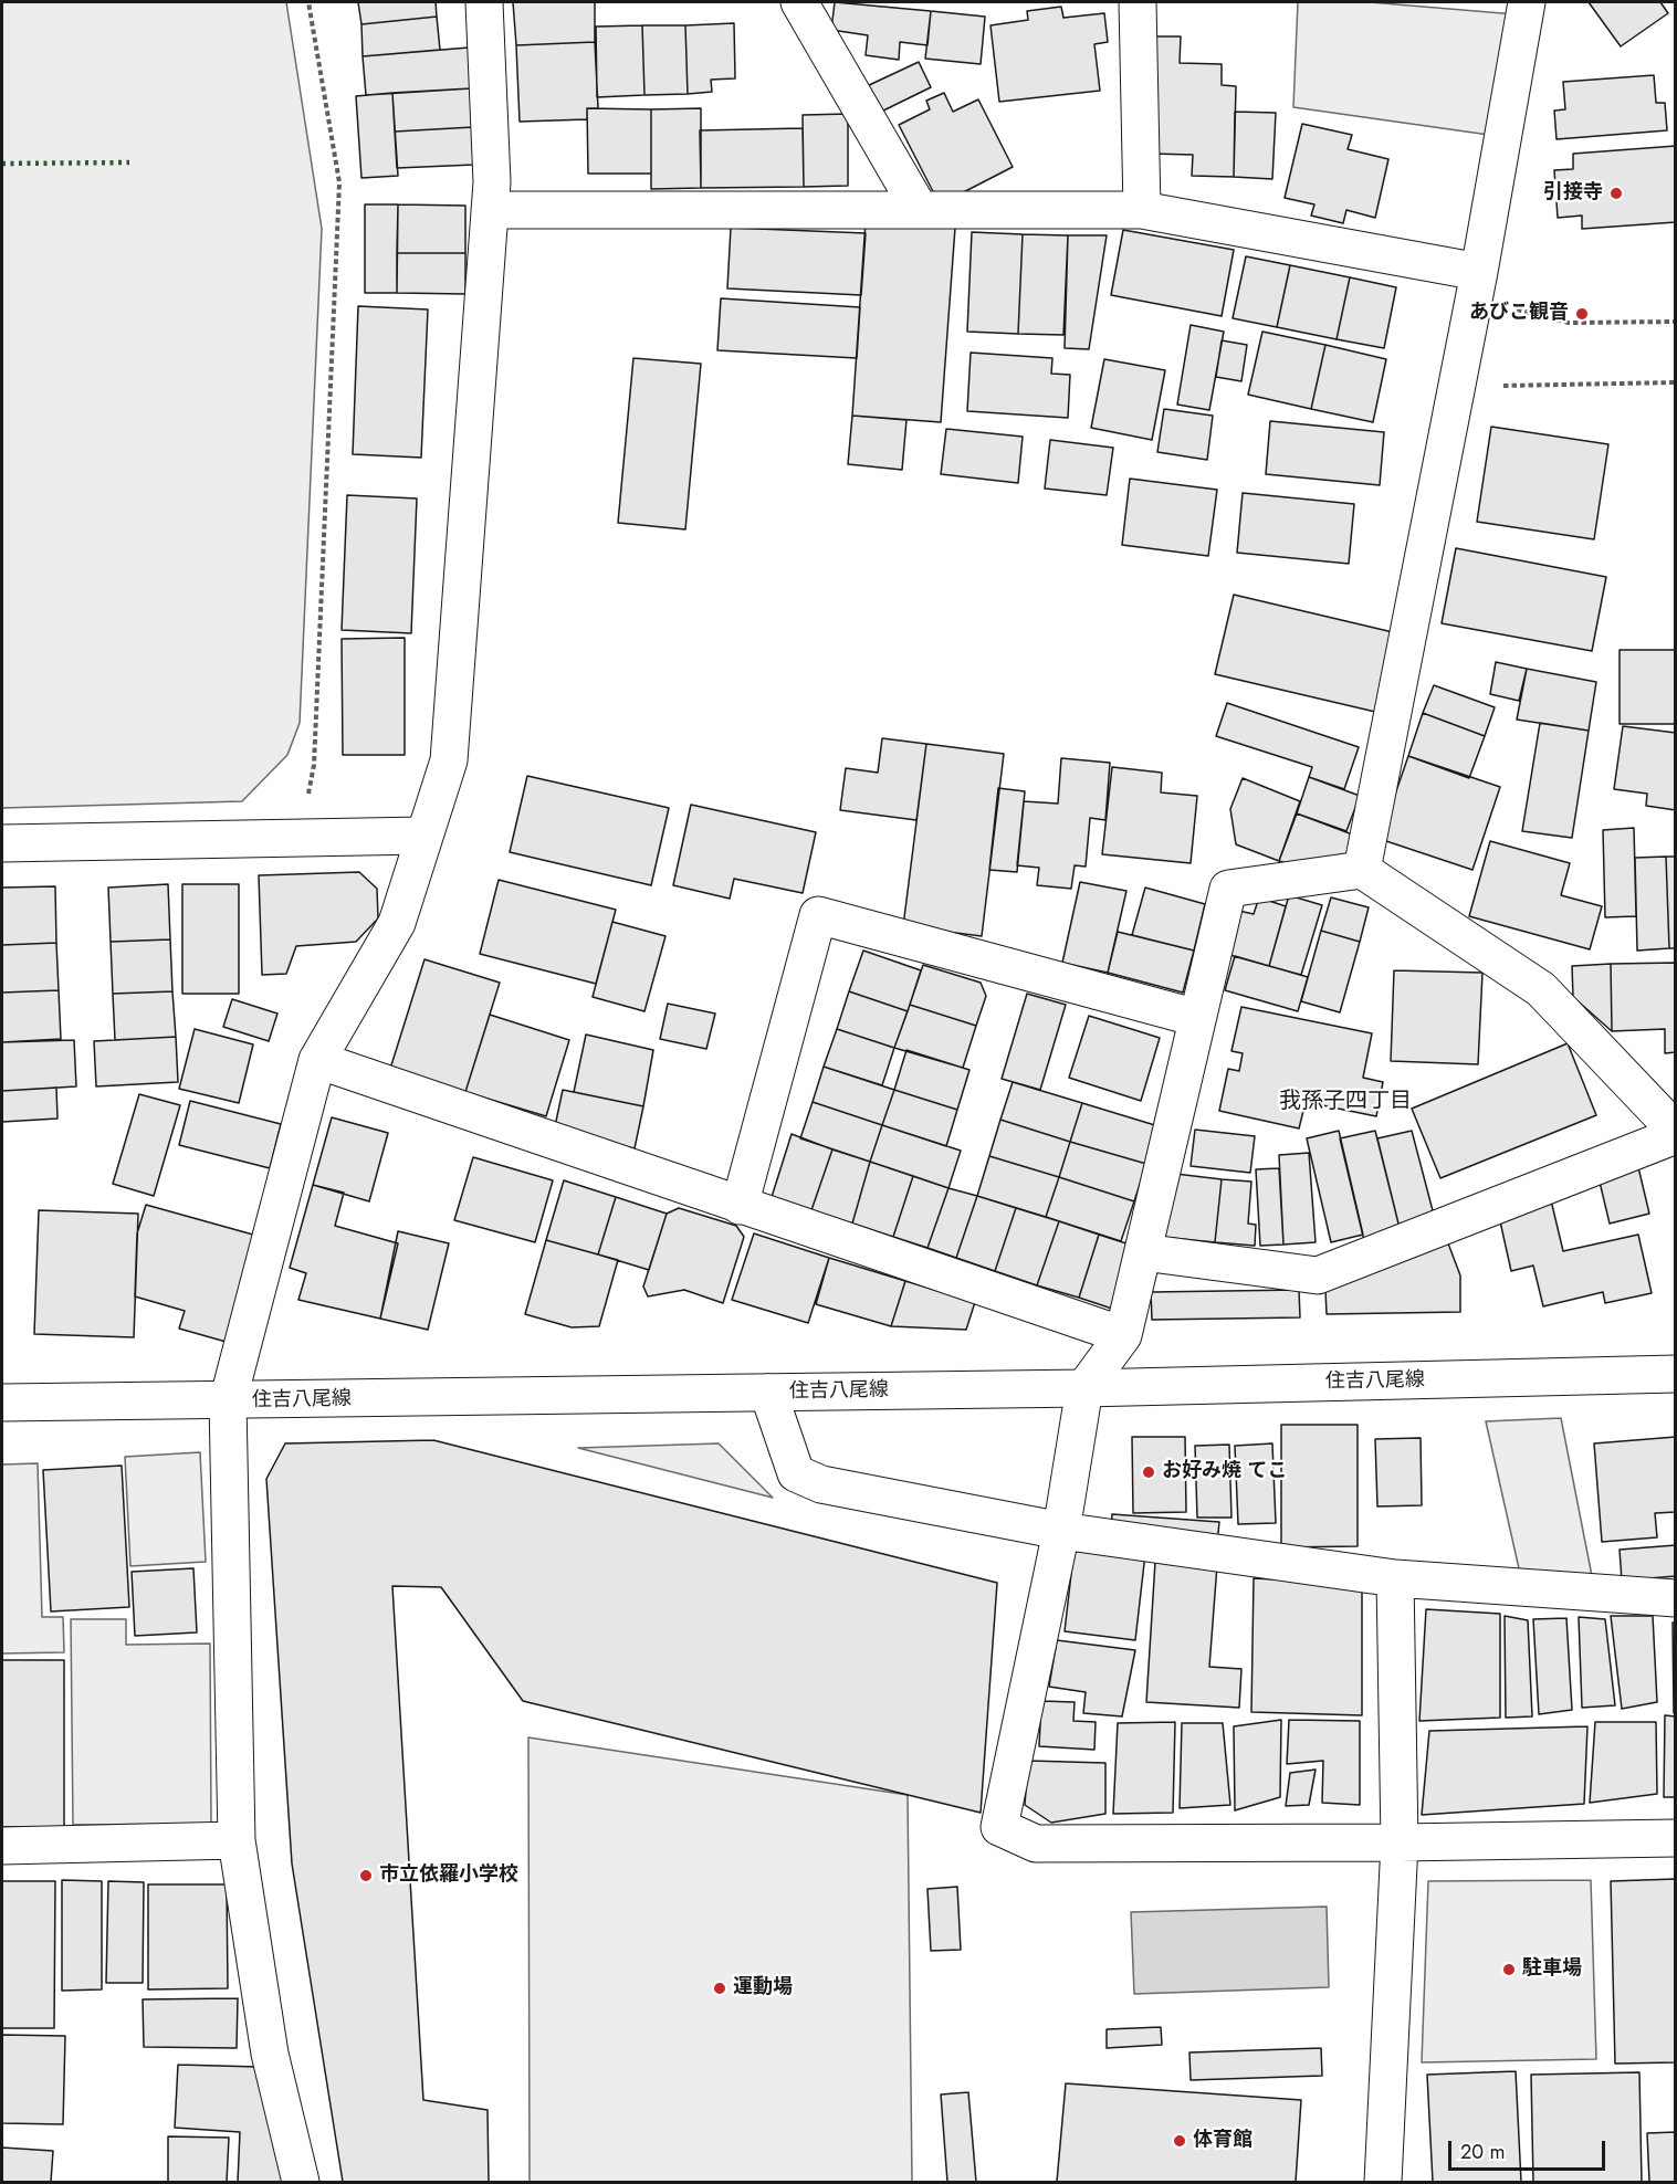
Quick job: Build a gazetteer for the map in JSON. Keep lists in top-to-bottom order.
{
  "streets": {
    "street": ["住吉八尾線"]
  },
  "districts": ["我孫子四丁目"],
  "places": [
    "引接寺",
    "あびこ観音",
    "お好み焼 てこ",
    "市立依羅小学校",
    "駐車場",
    "運動場",
    "体育館"
  ],
  "scale_bar": "20 m"
}
